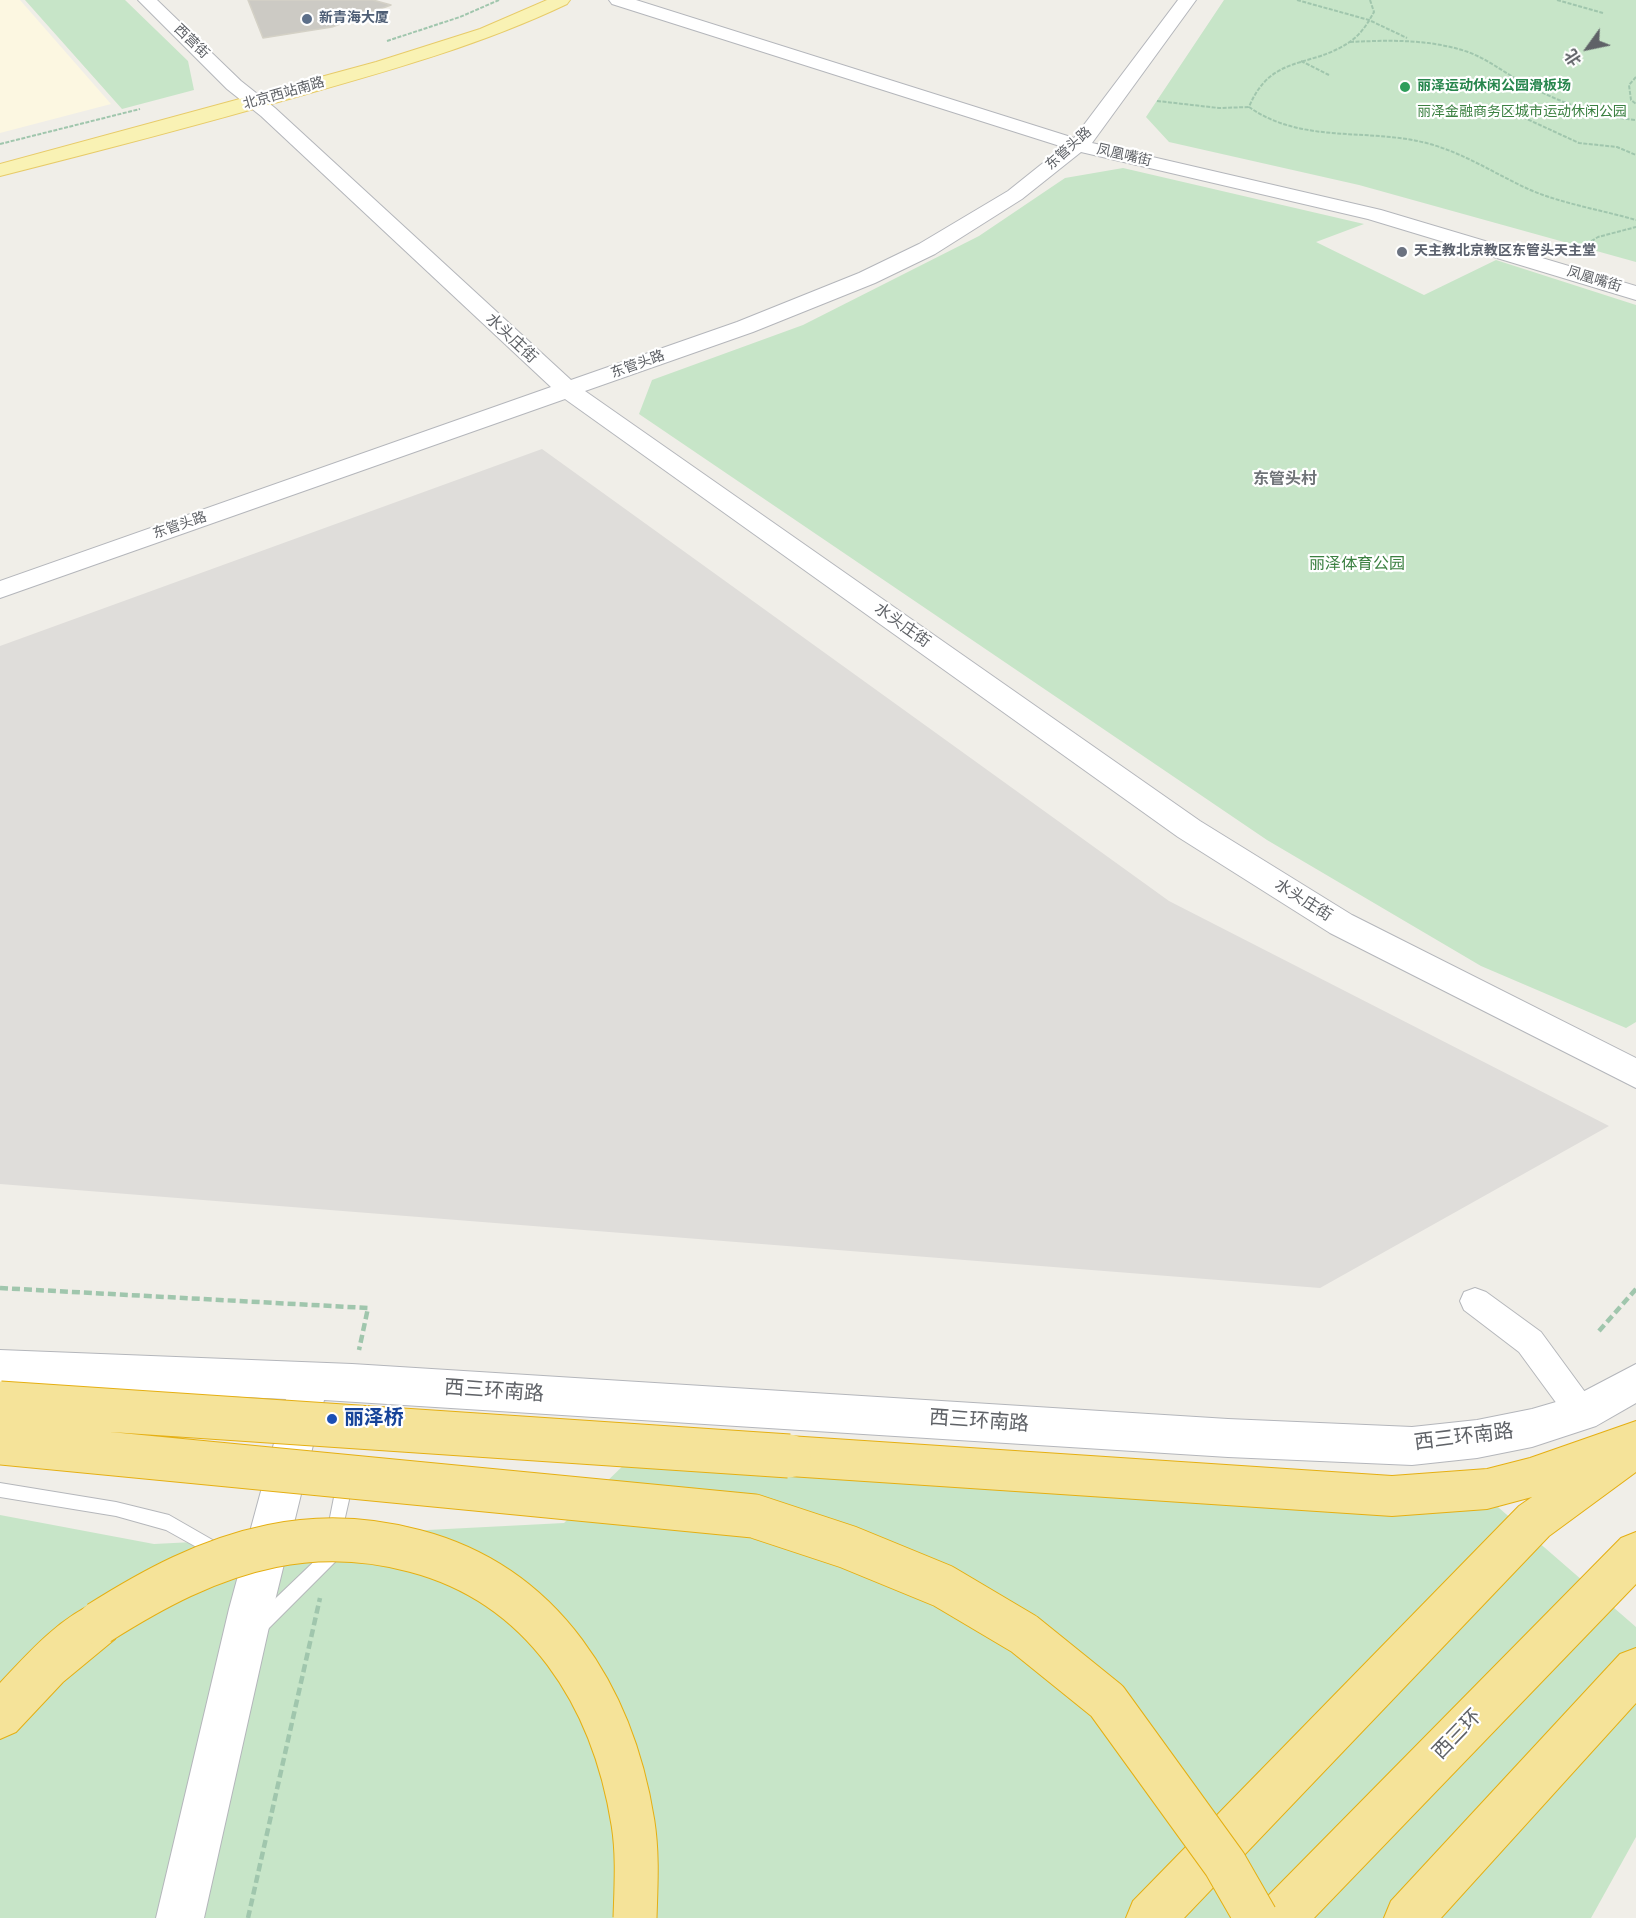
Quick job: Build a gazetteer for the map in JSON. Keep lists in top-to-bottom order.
{
  "streets": {
    "highway": ["西三环"],
    "main road": ["北京西站南路"],
    "street": [
      "西营街",
      "东管头路",
      "凤凰嘴街",
      "水头庄街",
      "西三环南路"
    ]
  },
  "crossings": [
    ["西营街", "北京西站南路"],
    ["西营街", "水头庄街"],
    ["北京西站南路", "水头庄街"],
    ["东管头路", "凤凰嘴街"],
    ["东管头路", "水头庄街"]
  ],
  "districts": ["东管头村"],
  "parks": ["丽泽金融商务区城市运动休闲公园", "丽泽体育公园"],
  "places": [
    "新青海大厦",
    "丽泽运动休闲公园滑板场",
    "天主教北京教区东管头天主堂",
    "丽泽桥"
  ],
  "north": "bottom left"
}
